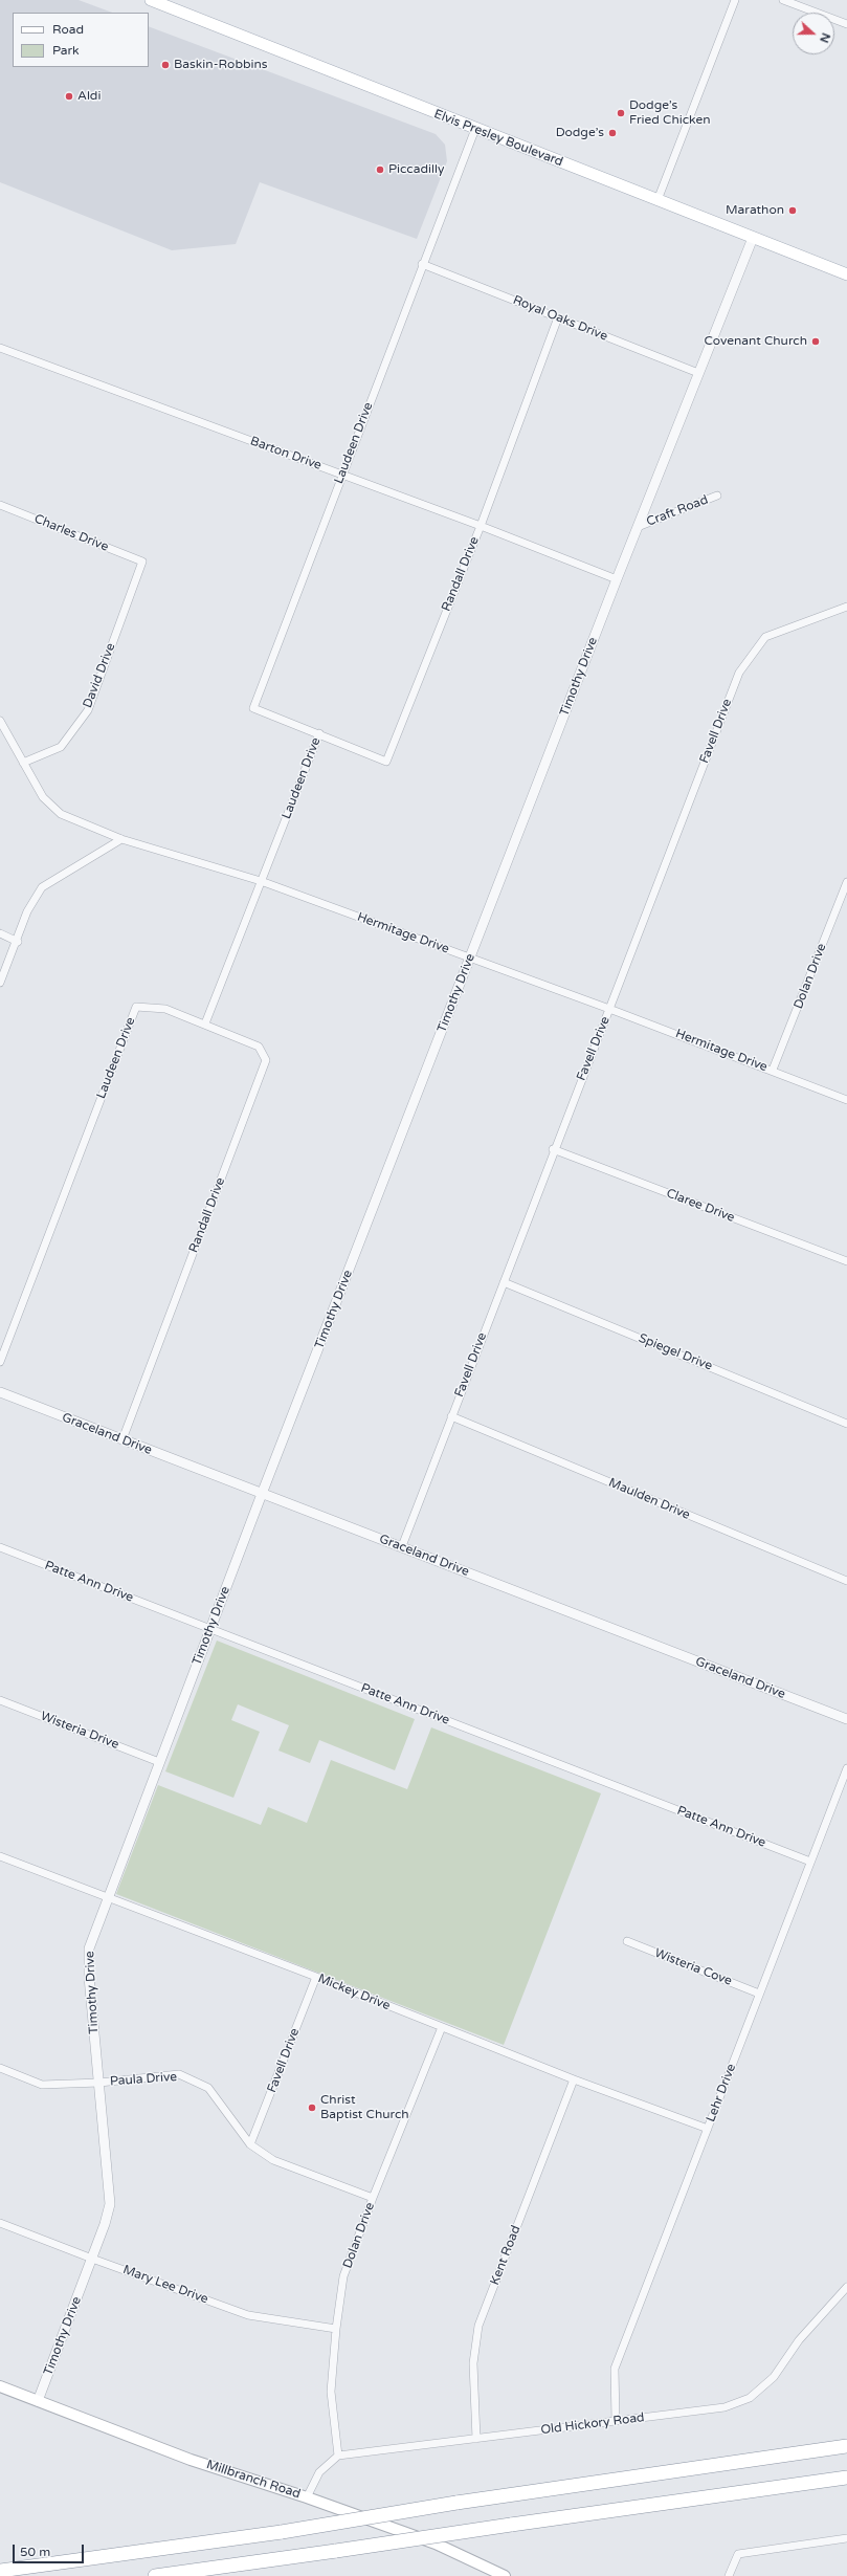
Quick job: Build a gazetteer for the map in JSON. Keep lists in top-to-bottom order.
{
  "streets": {
    "main road": ["Elvis Presley Boulevard", "Millbranch Road"],
    "street": [
      "Royal Oaks Drive",
      "Laudeen Drive",
      "Barton Drive",
      "Craft Road",
      "Charles Drive",
      "Randall Drive",
      "David Drive",
      "Timothy Drive",
      "Favell Drive",
      "Hermitage Drive",
      "Dolan Drive",
      "Claree Drive",
      "Spiegel Drive",
      "Graceland Drive",
      "Maulden Drive",
      "Patte Ann Drive",
      "Wisteria Drive",
      "Wisteria Cove",
      "Mickey Drive",
      "Paula Drive",
      "Lehr Drive",
      "Kent Road",
      "Mary Lee Drive",
      "Old Hickory Road"
    ]
  },
  "crossings": [
    ["Elvis Presley Boulevard", "Laudeen Drive"],
    ["Elvis Presley Boulevard", "Timothy Drive"],
    ["Royal Oaks Drive", "Laudeen Drive"],
    ["Royal Oaks Drive", "Randall Drive"],
    ["Royal Oaks Drive", "Timothy Drive"],
    ["Laudeen Drive", "Barton Drive"],
    ["Laudeen Drive", "Randall Drive"],
    ["Laudeen Drive", "Hermitage Drive"],
    ["Barton Drive", "Randall Drive"],
    ["Barton Drive", "Timothy Drive"],
    ["Craft Road", "Timothy Drive"],
    ["Charles Drive", "David Drive"],
    ["Randall Drive", "Graceland Drive"],
    ["David Drive", "Hermitage Drive"],
    ["Timothy Drive", "Hermitage Drive"],
    ["Timothy Drive", "Graceland Drive"],
    ["Timothy Drive", "Patte Ann Drive"],
    ["Timothy Drive", "Wisteria Drive"],
    ["Timothy Drive", "Mickey Drive"],
    ["Timothy Drive", "Paula Drive"],
    ["Timothy Drive", "Mary Lee Drive"],
    ["Timothy Drive", "Millbranch Road"],
    ["Favell Drive", "Hermitage Drive"],
    ["Favell Drive", "Claree Drive"],
    ["Favell Drive", "Spiegel Drive"],
    ["Favell Drive", "Graceland Drive"],
    ["Favell Drive", "Maulden Drive"],
    ["Favell Drive", "Mickey Drive"],
    ["Favell Drive", "Paula Drive"],
    ["Hermitage Drive", "Dolan Drive"],
    ["Dolan Drive", "Mickey Drive"],
    ["Dolan Drive", "Paula Drive"],
    ["Dolan Drive", "Mary Lee Drive"],
    ["Dolan Drive", "Old Hickory Road"],
    ["Patte Ann Drive", "Lehr Drive"],
    ["Wisteria Cove", "Lehr Drive"],
    ["Mickey Drive", "Lehr Drive"],
    ["Mickey Drive", "Kent Road"],
    ["Lehr Drive", "Old Hickory Road"],
    ["Kent Road", "Old Hickory Road"]
  ],
  "places": [
    "Baskin-Robbins",
    "Aldi",
    "Dodge’s Fried Chicken",
    "Dodge’s",
    "Piccadilly",
    "Marathon",
    "Covenant Church",
    "Christ Baptist Church"
  ],
  "legend": ["Road", "Park"],
  "scale_bar": "50 m",
  "north": "right"
}
